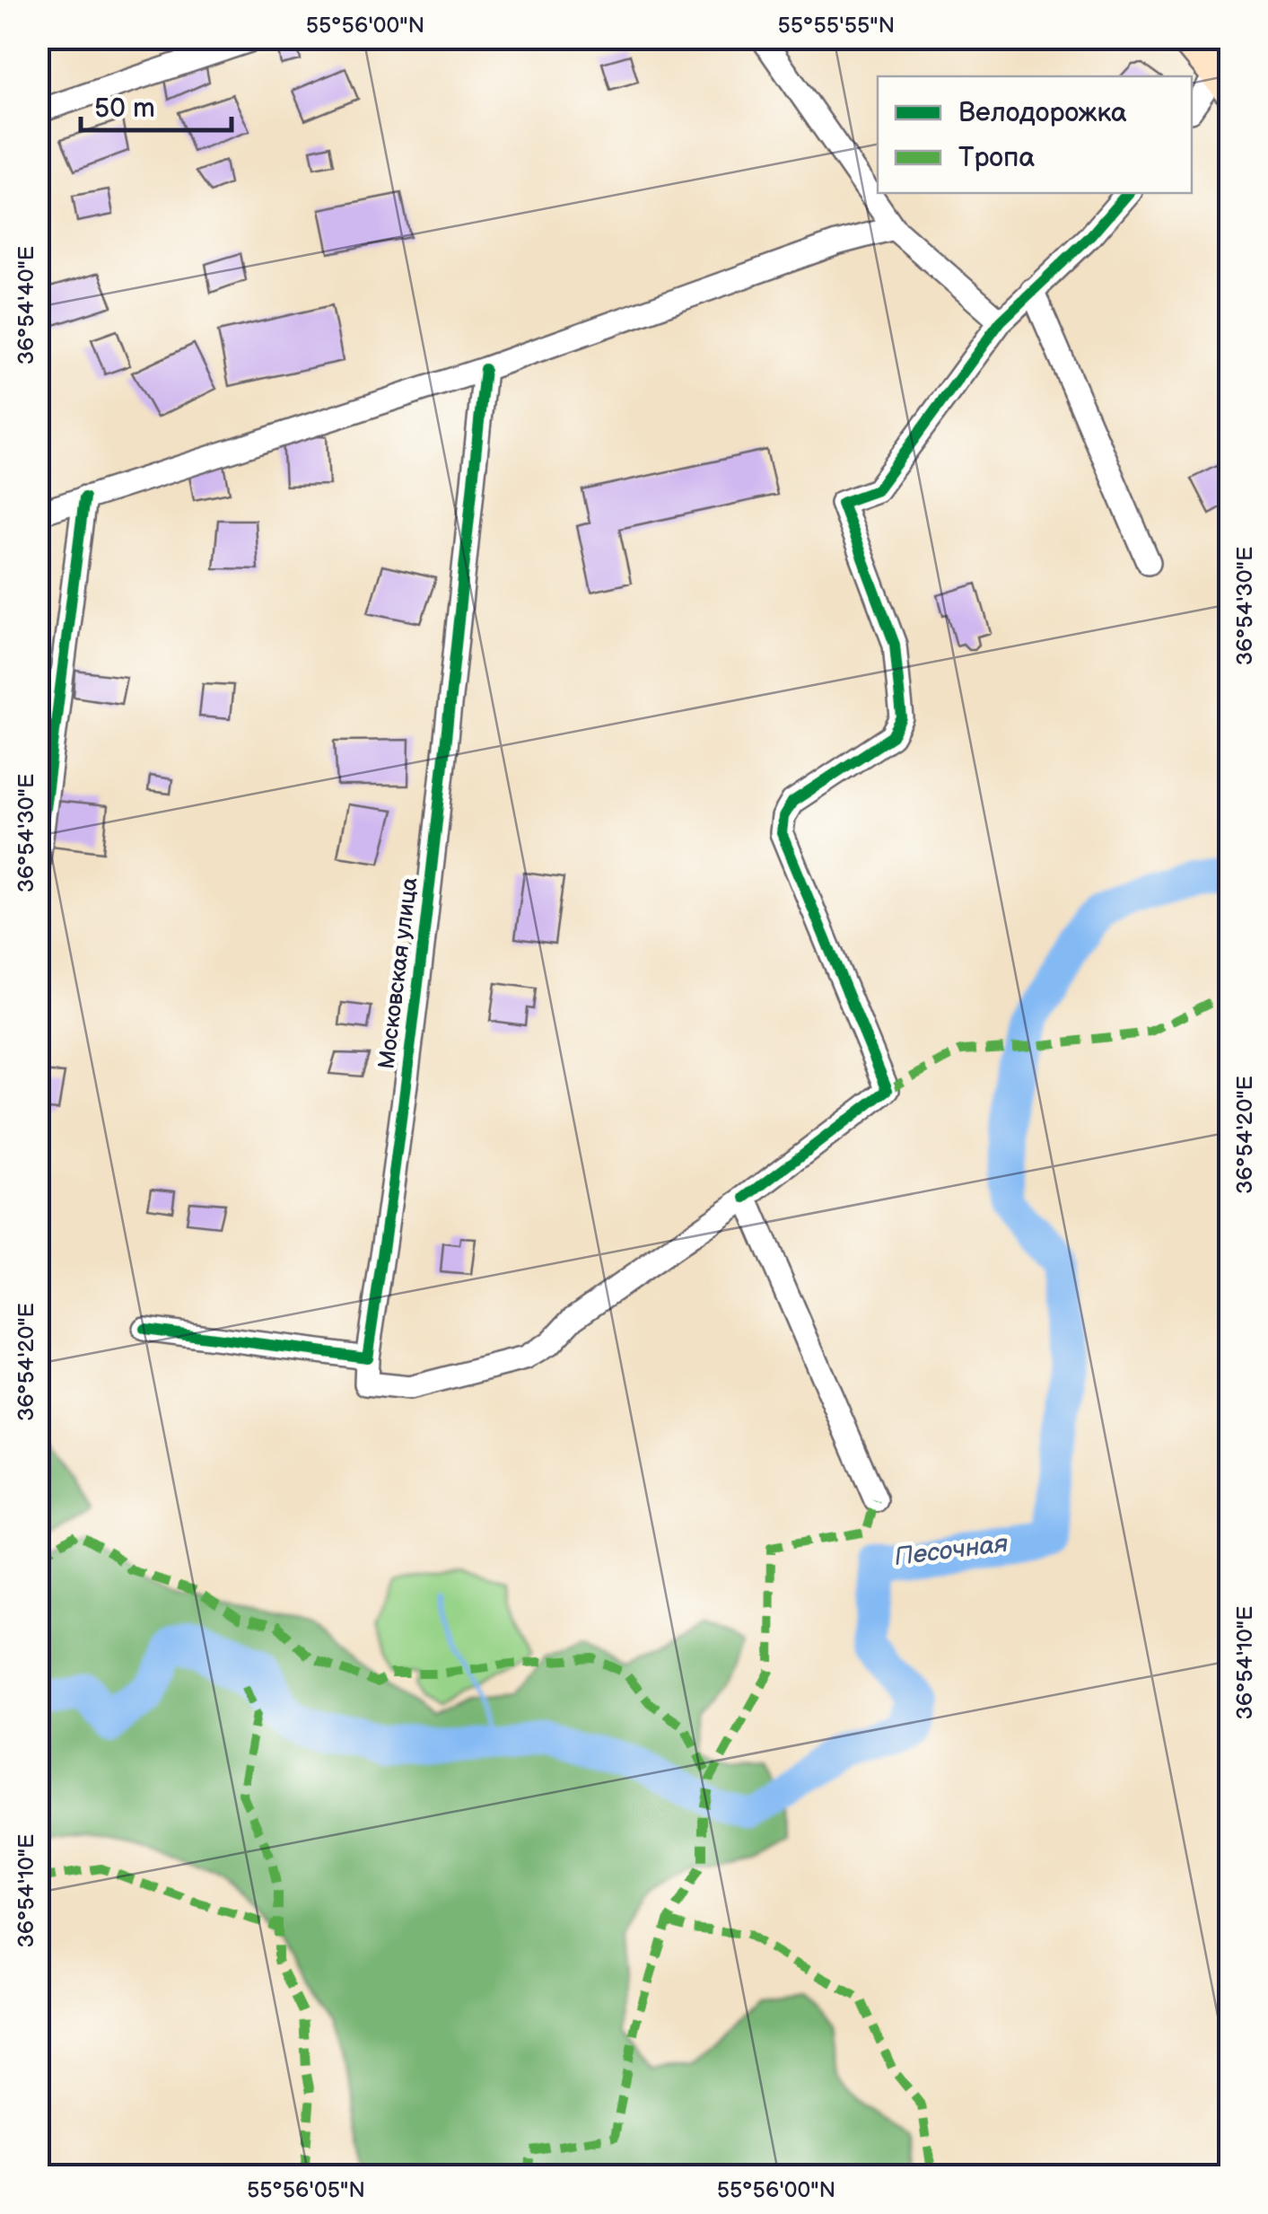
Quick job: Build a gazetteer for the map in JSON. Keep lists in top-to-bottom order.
{
  "streets": {
    "street": ["Московская улица"]
  },
  "water": ["Песочная"],
  "legend": ["Велодорожка", "Тропа"],
  "scale_bar": "50 m",
  "coordinates": [
    "55°56'00\"N",
    "55°55'55\"N",
    "36°54'40\"E",
    "36°54'30\"E",
    "36°54'20\"E",
    "36°54'10\"E",
    "55°56'05\"N"
  ]
}
